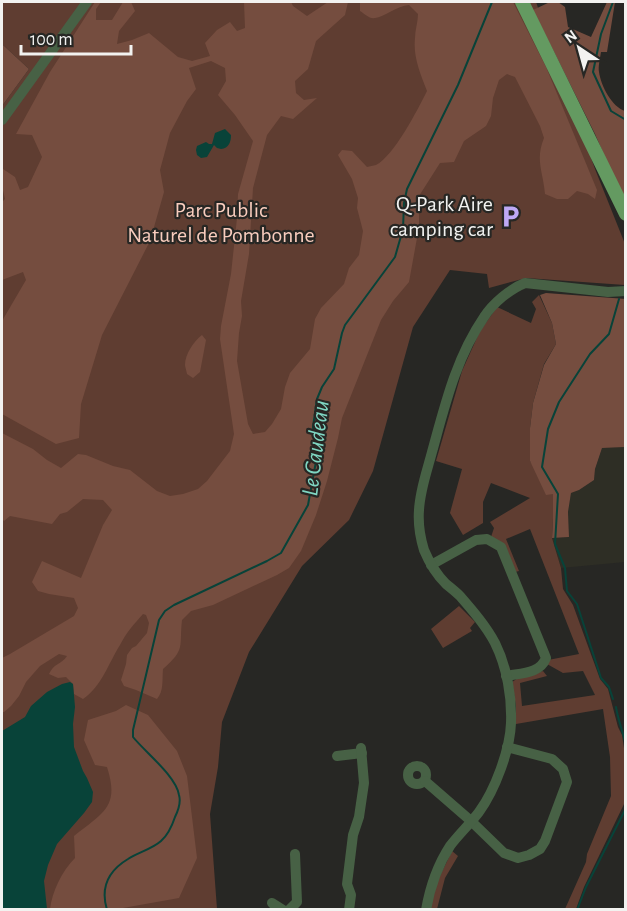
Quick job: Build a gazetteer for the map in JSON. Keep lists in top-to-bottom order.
{
  "water": ["Le Caudeau"],
  "parks": ["Parc Public Naturel de Pombonne"],
  "places": {
    "parking": ["Q-Park Aire camping car"]
  },
  "scale_bar": "100 m",
  "north": "top left"
}
